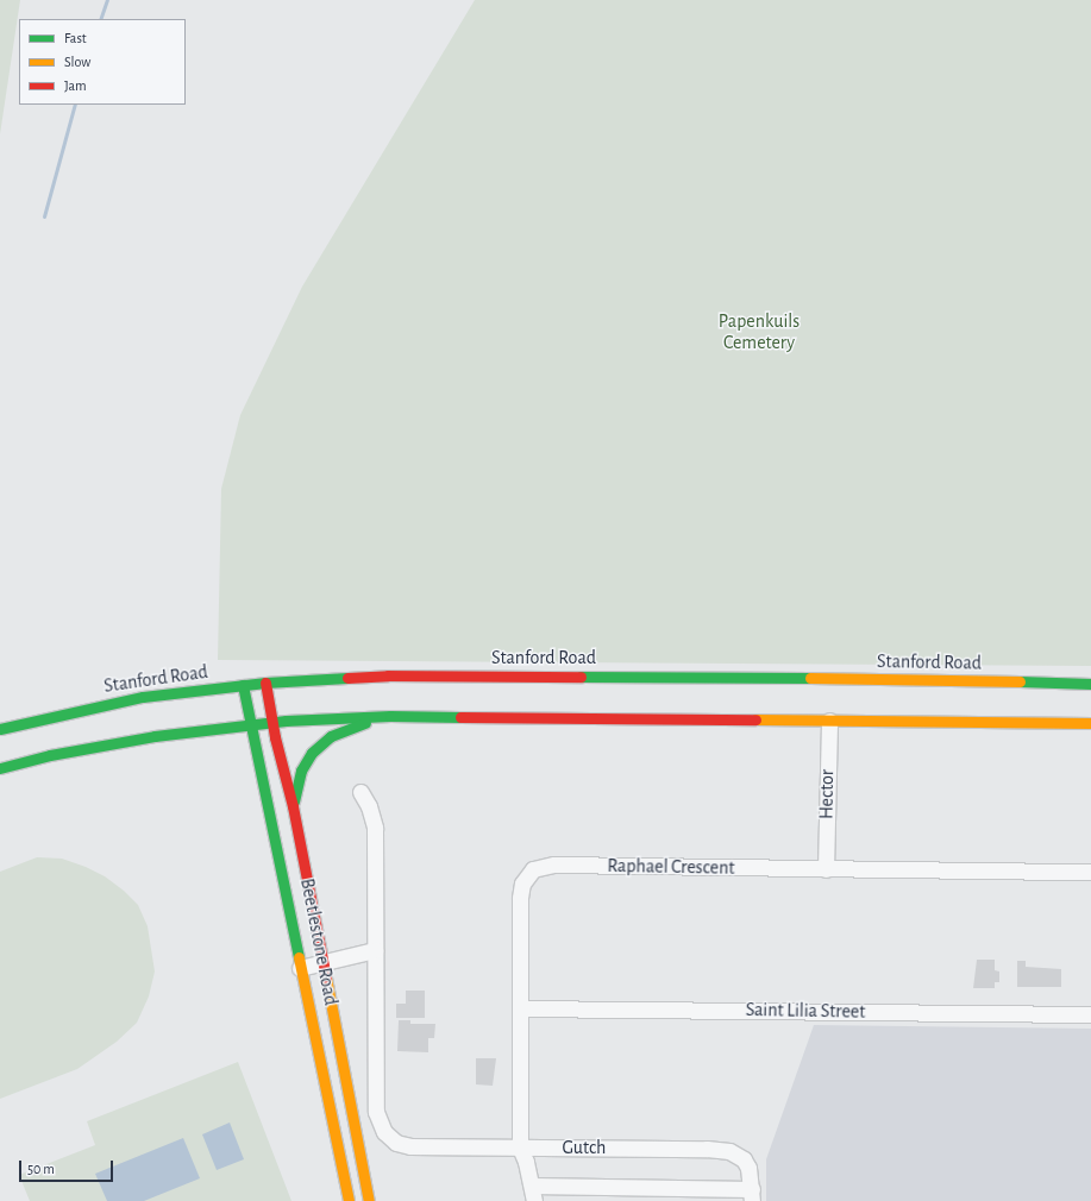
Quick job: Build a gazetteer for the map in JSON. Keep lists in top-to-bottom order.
{
  "streets": {
    "main road": ["Stanford Road", "Beetlestone Road"],
    "street": [
      "Hector",
      "Raphael Crescent",
      "Saint Lilia Street",
      "Gutch"
    ]
  },
  "crossings": [
    ["Stanford Road", "Beetlestone Road"],
    ["Hector", "Raphael Crescent"],
    ["Raphael Crescent", "Saint Lilia Street"],
    ["Raphael Crescent", "Gutch"]
  ],
  "parks": ["Papenkuils Cemetery"],
  "legend": ["Fast", "Slow", "Jam"],
  "scale_bar": "50 m"
}
